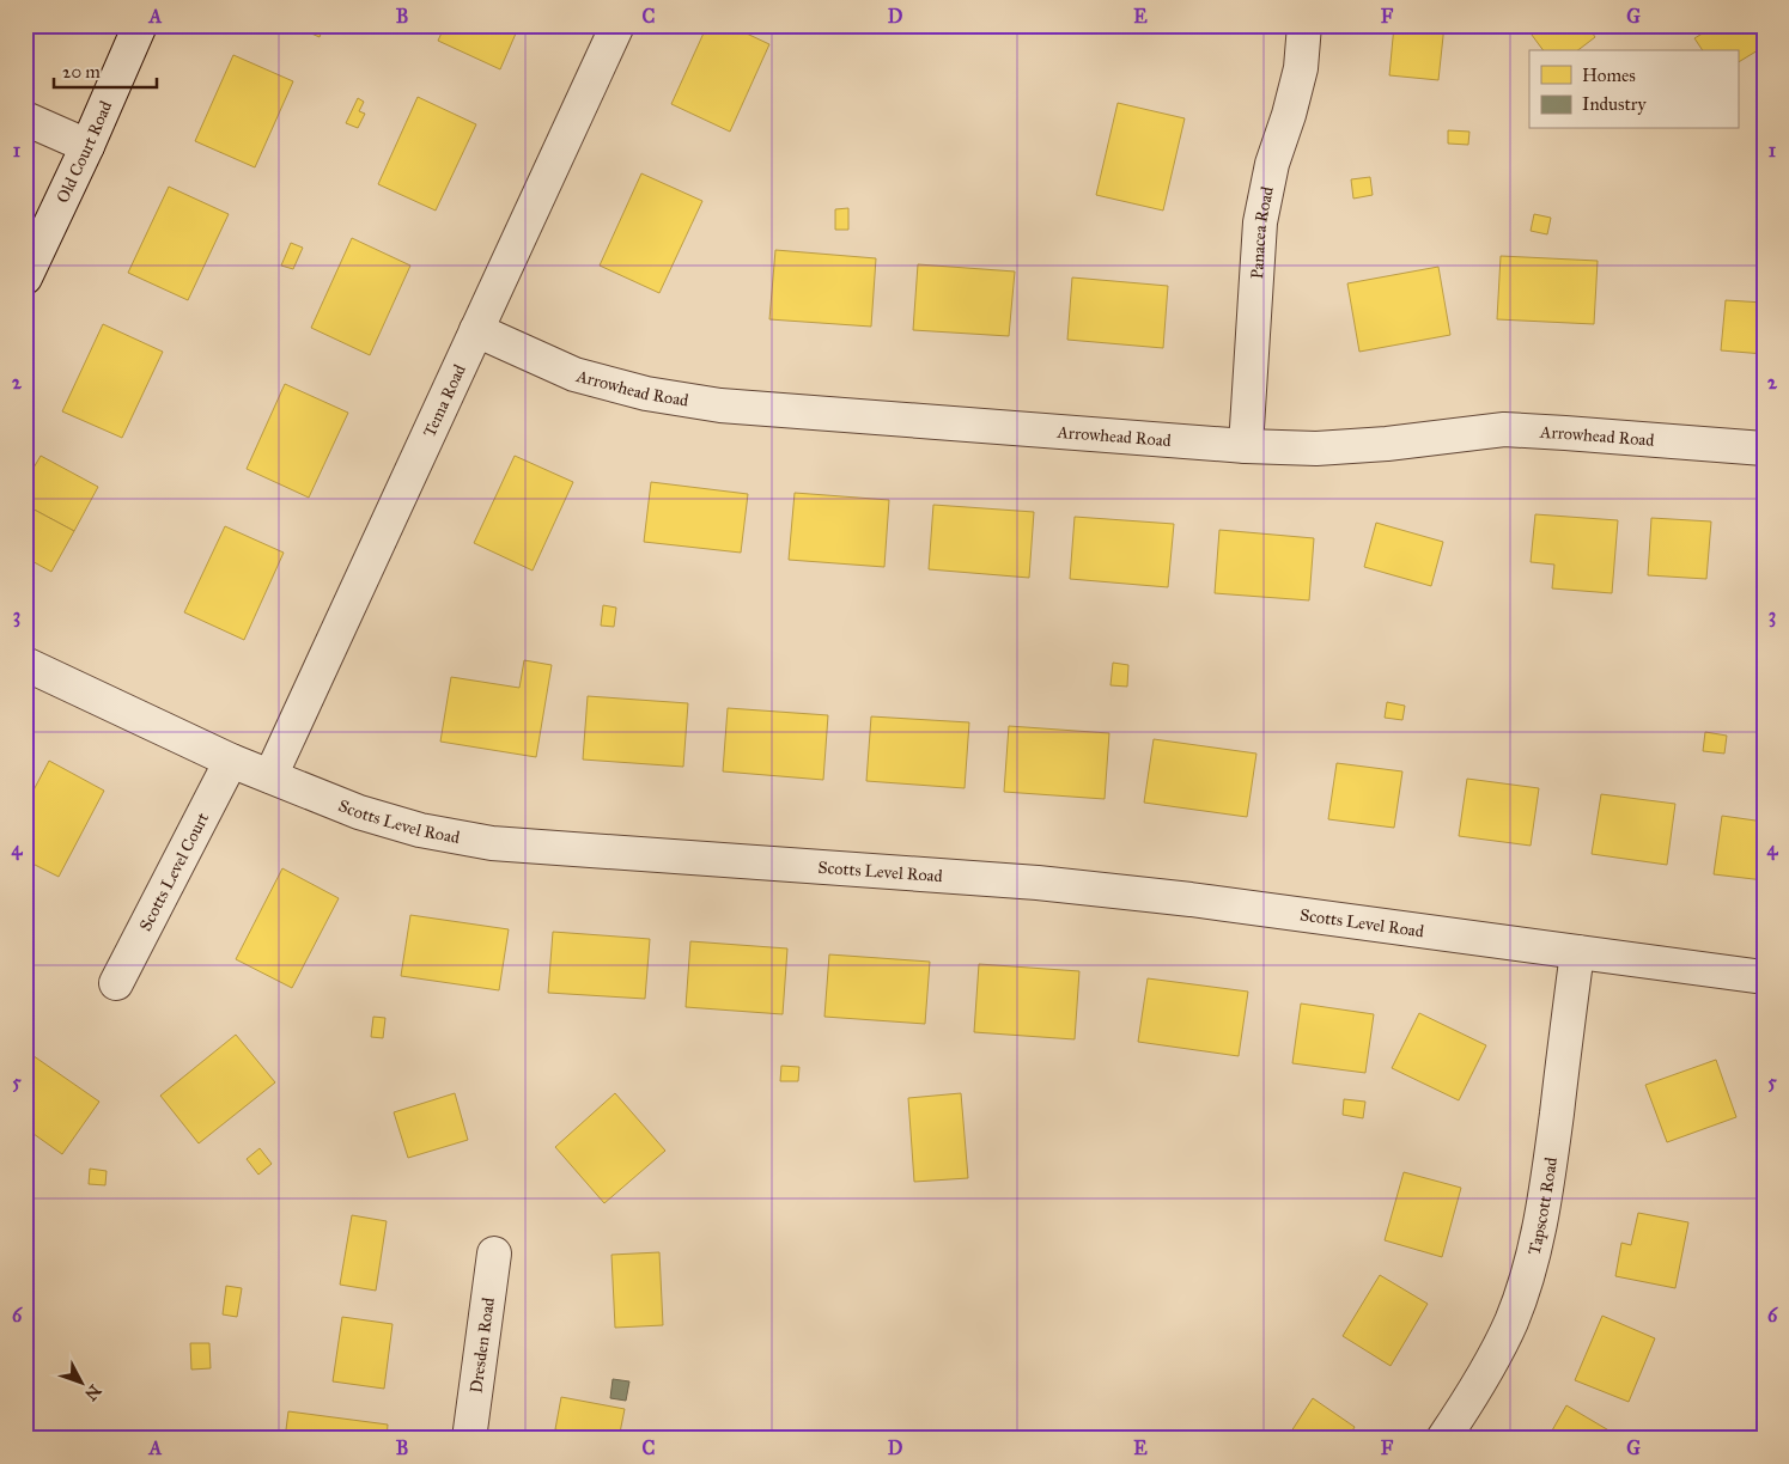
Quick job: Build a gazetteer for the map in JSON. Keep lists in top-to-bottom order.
{
  "streets": {
    "street": [
      "Old Court Road",
      "Panacea Road",
      "Arrowhead Road",
      "Tema Road",
      "Scotts Level Road",
      "Scotts Level Court",
      "Tapscott Road",
      "Dresden Road"
    ]
  },
  "crossings": [
    ["Panacea Road", "Arrowhead Road"],
    ["Arrowhead Road", "Tema Road"],
    ["Tema Road", "Scotts Level Road"],
    ["Scotts Level Road", "Scotts Level Court"],
    ["Scotts Level Road", "Tapscott Road"]
  ],
  "legend": ["Homes", "Industry"],
  "scale_bar": "20 m",
  "north": "bottom right",
  "grid": {
    "columns": [
      "A",
      "B",
      "C",
      "D",
      "E",
      "F",
      "G"
    ],
    "rows": [
      "1",
      "2",
      "3",
      "4",
      "5",
      "6"
    ]
  }
}
